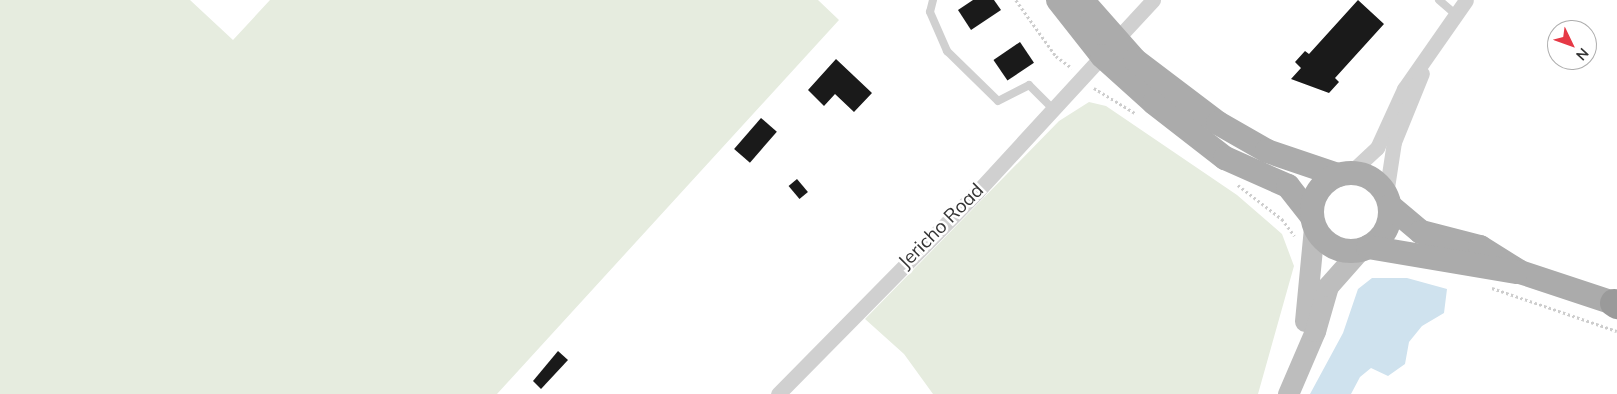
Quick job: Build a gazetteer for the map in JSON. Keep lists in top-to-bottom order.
{
  "streets": {
    "street": ["Jericho Road"]
  },
  "north": "bottom right"
}
